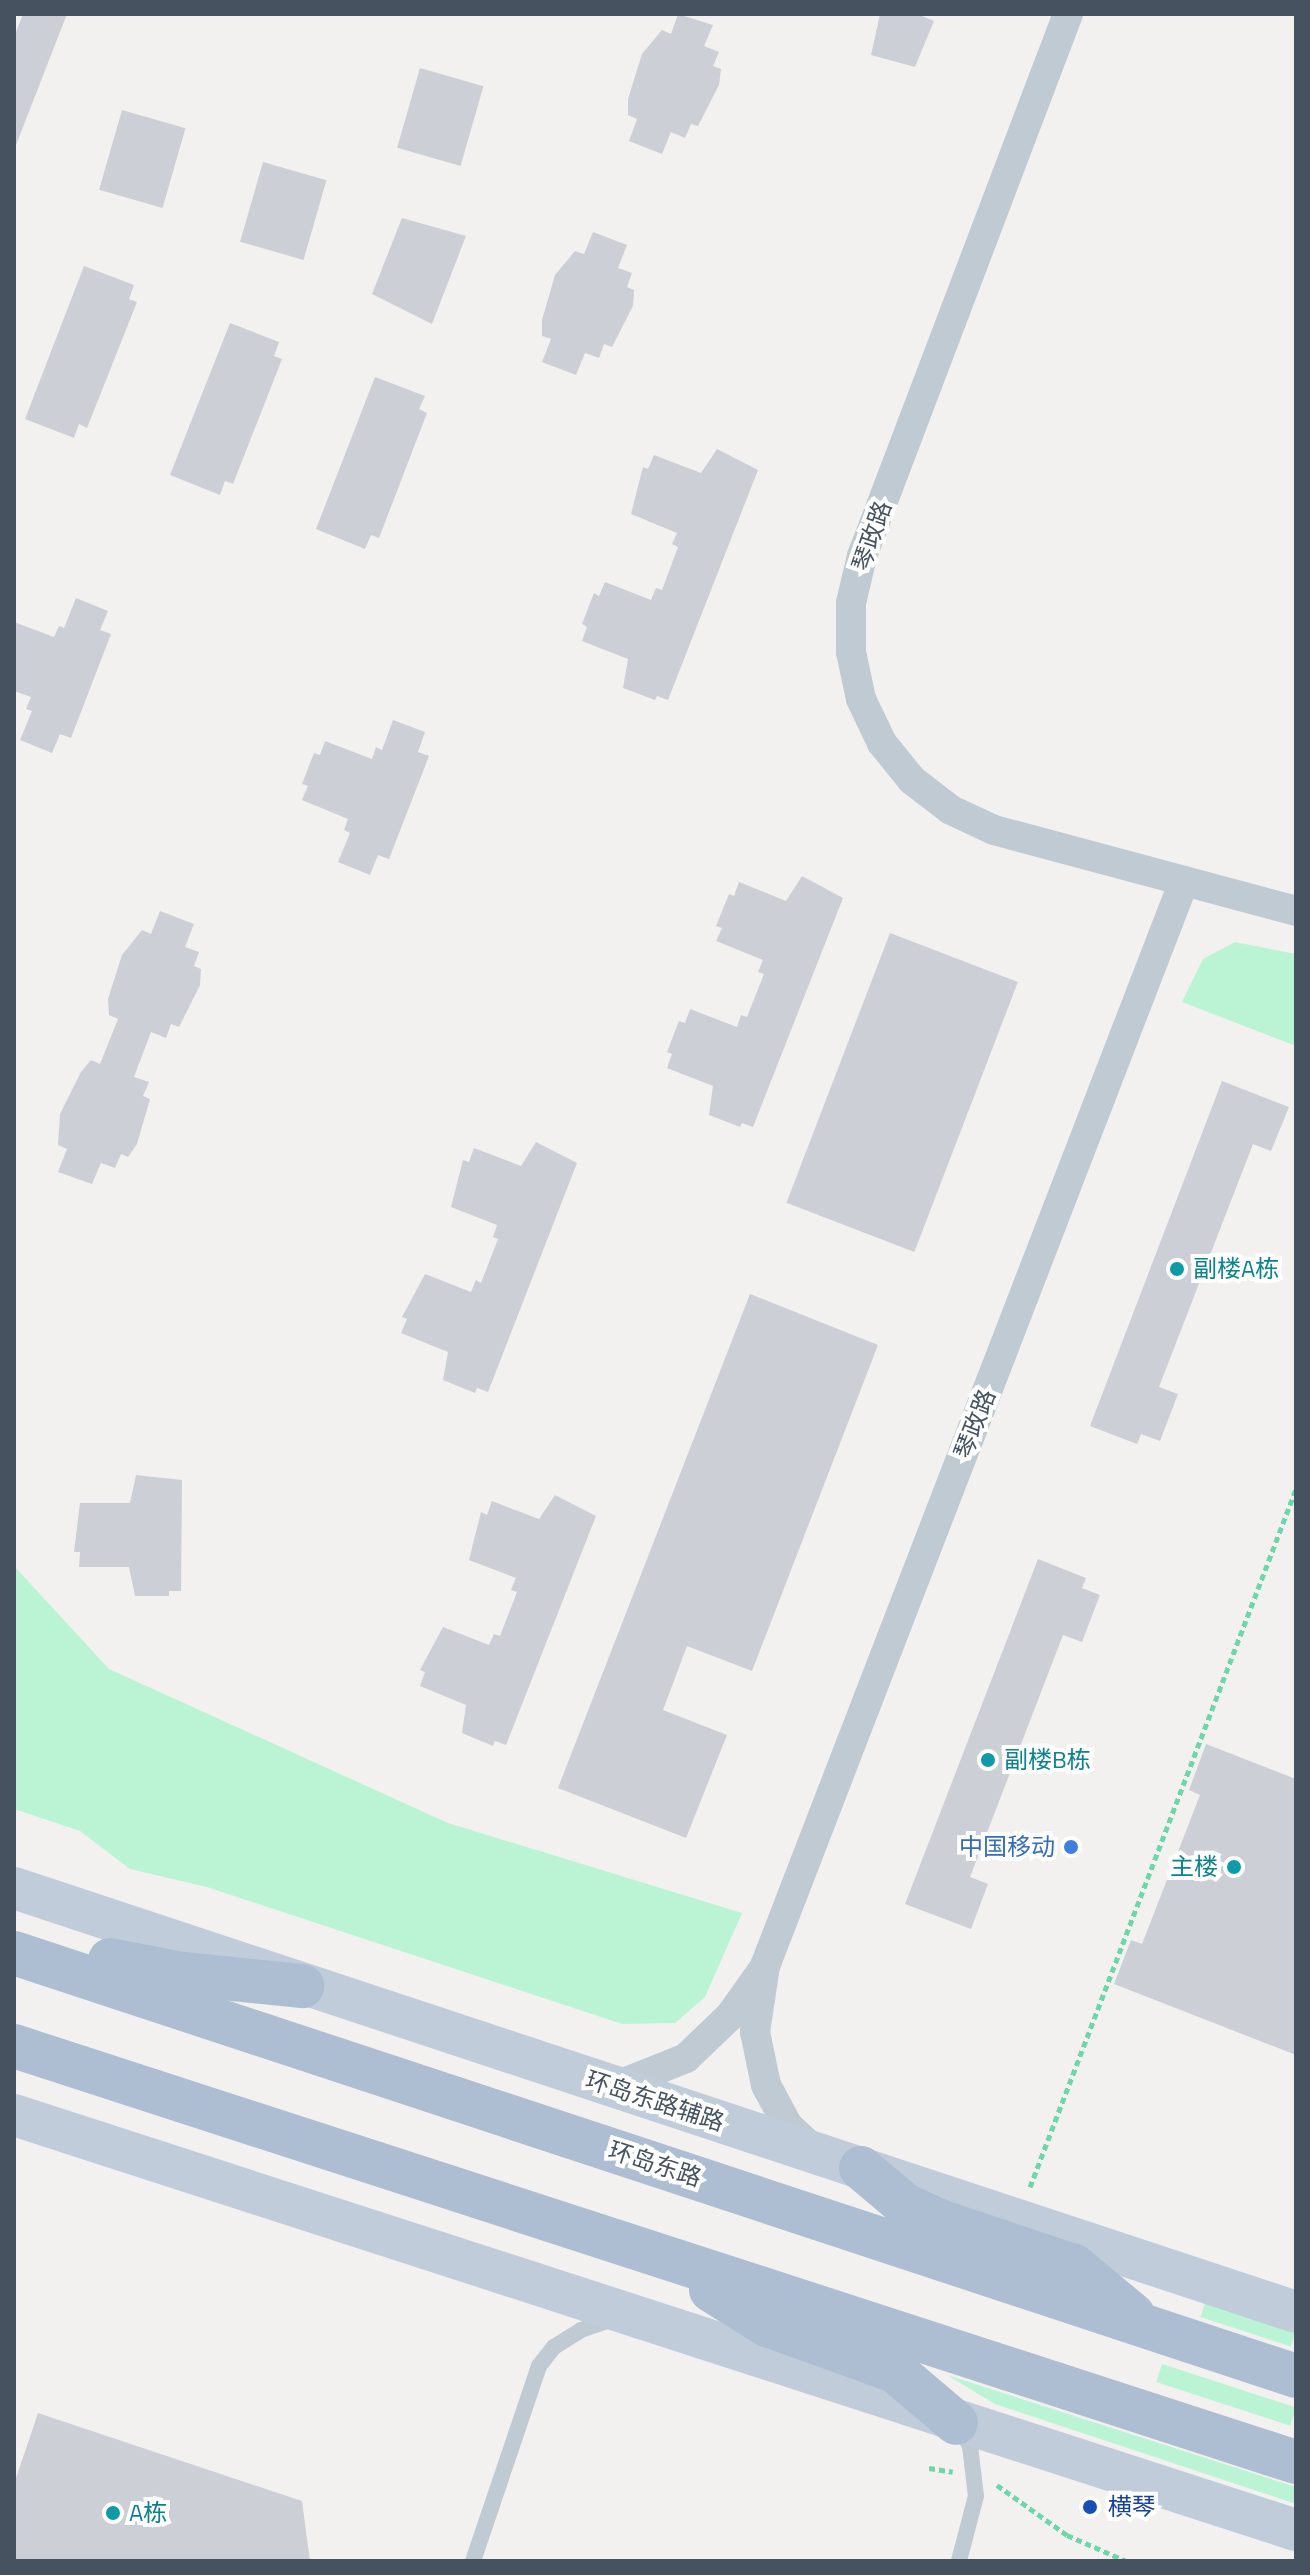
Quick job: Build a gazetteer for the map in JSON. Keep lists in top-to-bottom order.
{
  "streets": {
    "main road": ["环岛东路辅路", "环岛东路"],
    "street": ["琴政路"]
  },
  "places": [
    "副楼A栋",
    "副楼B栋",
    "中国移动",
    "主楼",
    "横琴",
    "A栋"
  ]
}
